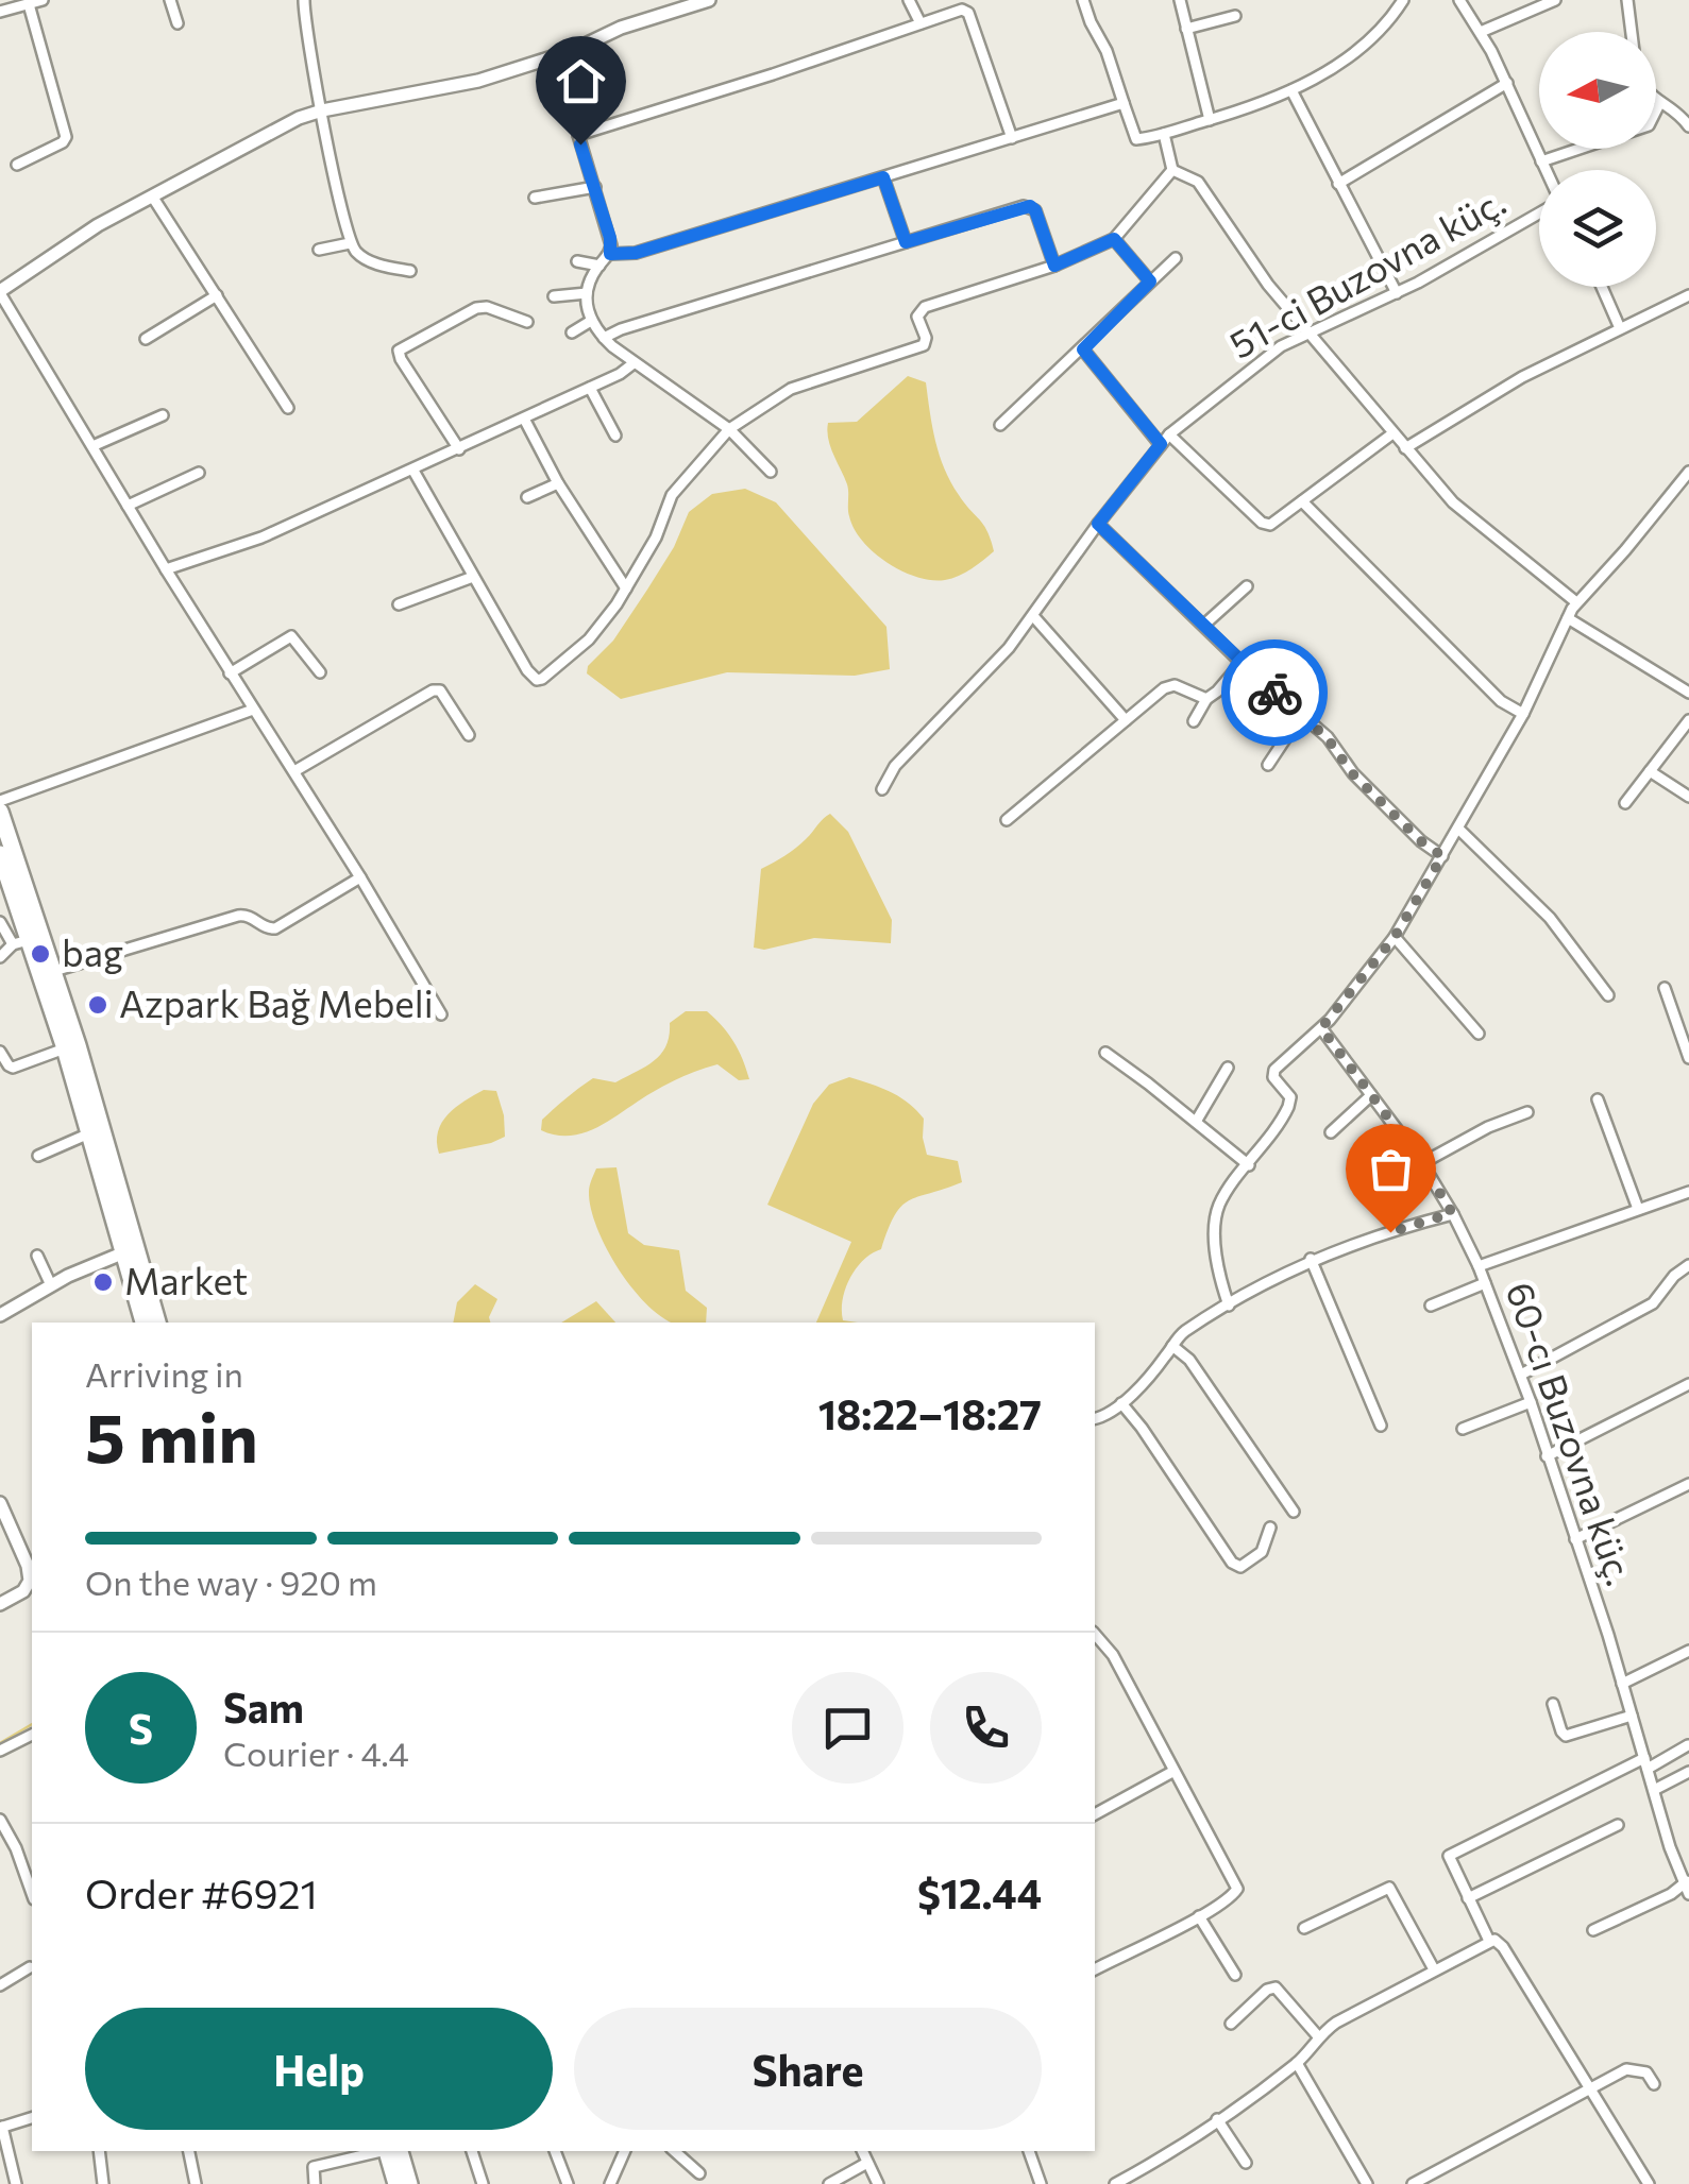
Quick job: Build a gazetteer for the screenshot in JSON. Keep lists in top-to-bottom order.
{
  "streets": {
    "street": ["51-ci Buzovna küç.", "60-cı Buzovna küç."]
  },
  "places": ["bag", "Azpark Bağ Mebeli", "Market"],
  "north": "left",
  "page": {
    "heading": ["5 min", "Arriving in", "18:22–18:27"],
    "panel": [
      "Sam",
      "Courier · 4.4",
      "Order #6921",
      "$12.44"
    ],
    "bar": "On the way · 920 m",
    "round": "S",
    "buttons": ["Help", "Share"]
  }
}
